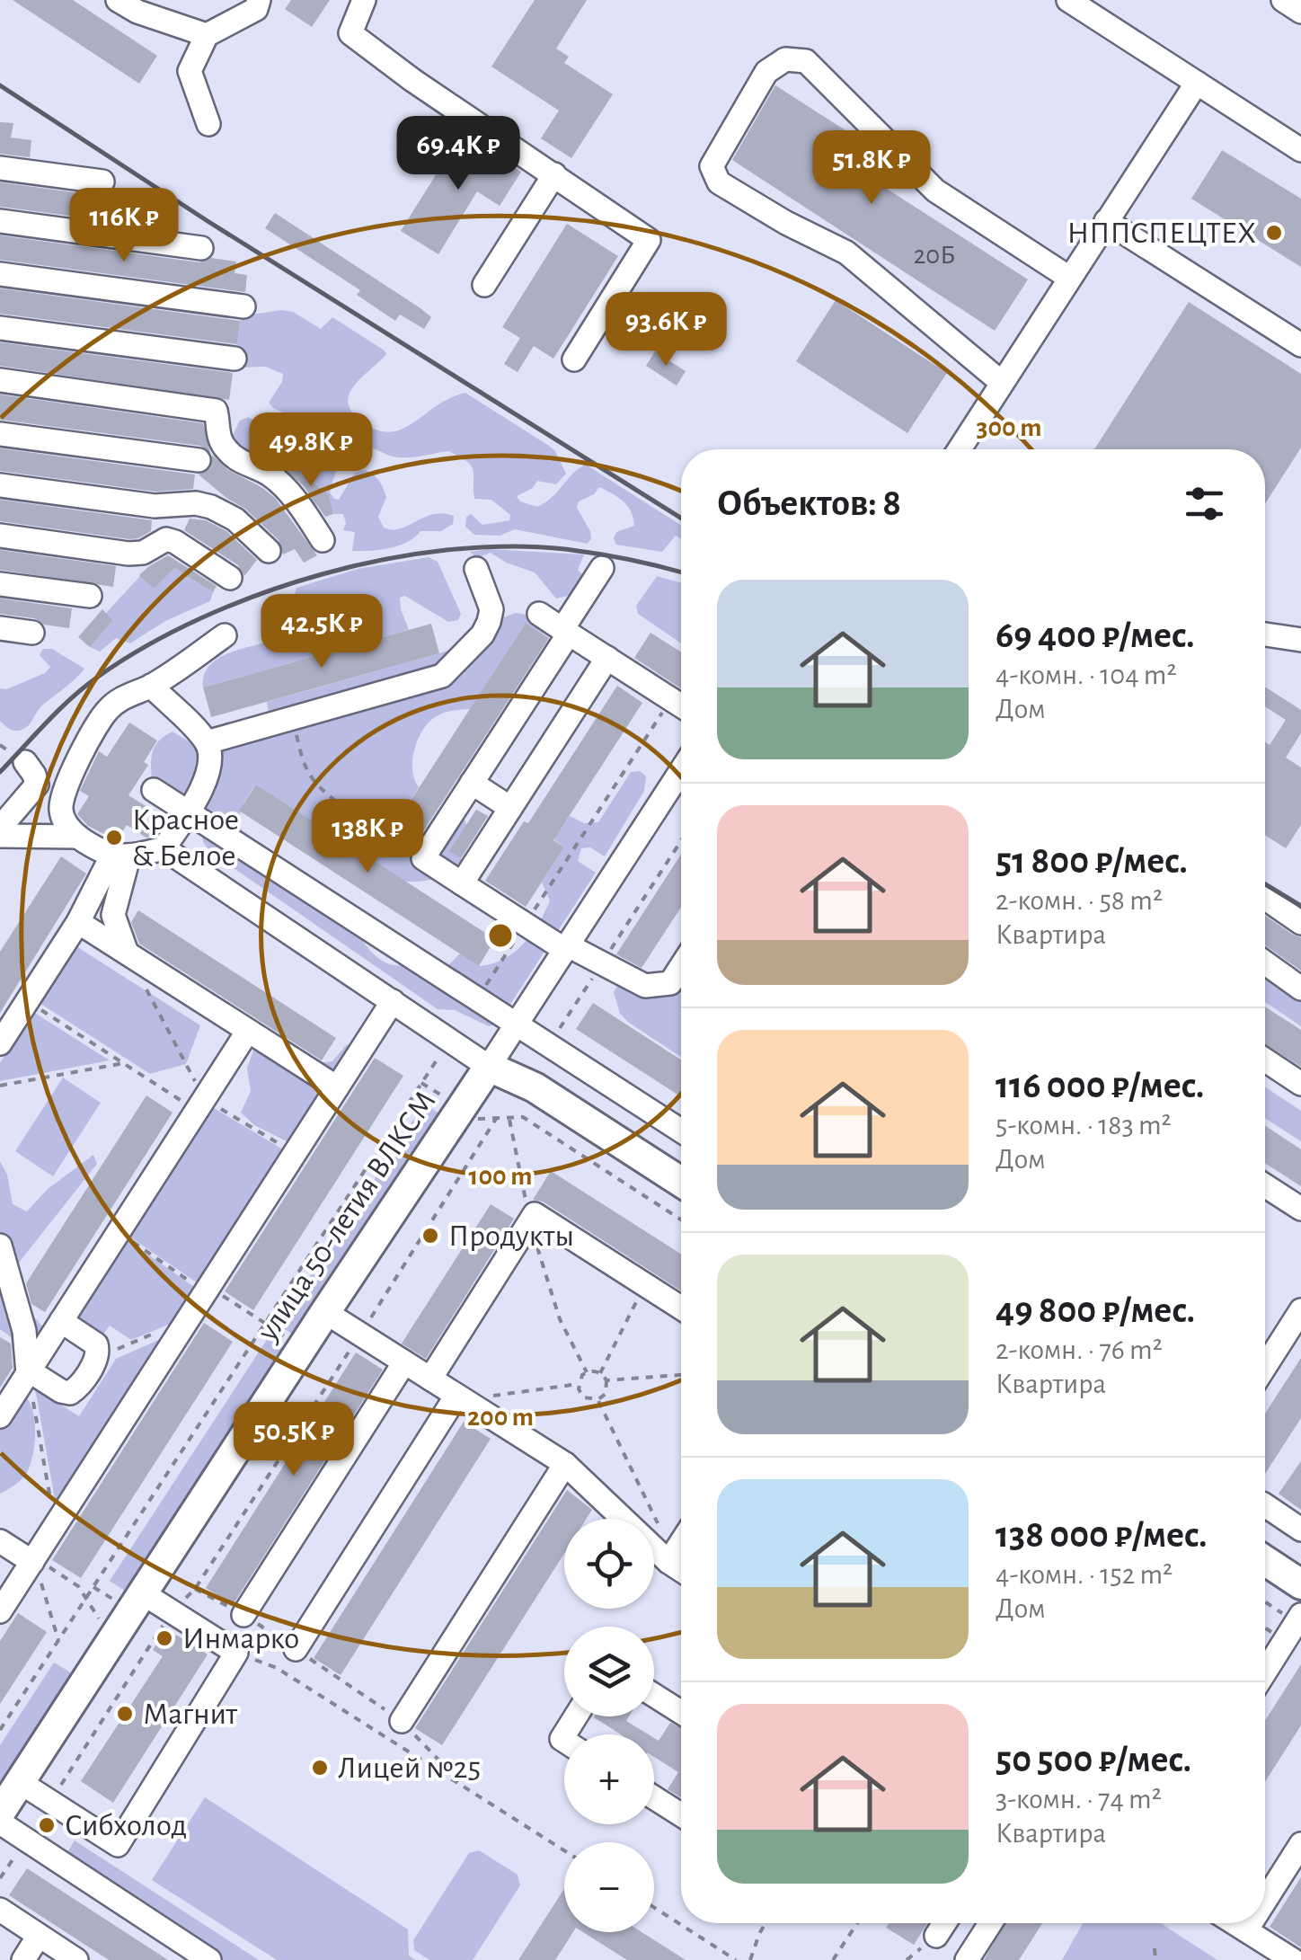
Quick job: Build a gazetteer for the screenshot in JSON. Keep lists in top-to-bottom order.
{
  "streets": {
    "main road": ["улица 50-летия ВЛКСМ"]
  },
  "places": [
    "НППСПЕЦТЕХ",
    "Красное & Белое",
    "Продукты",
    "Инмарко",
    "Магнит",
    "Лицей №25",
    "Сибхолод"
  ],
  "house_numbers": ["20Б"],
  "page": {
    "price": [
      "69.4K ₽",
      "51.8K ₽",
      "116K ₽",
      "93.6K ₽",
      "49.8K ₽",
      "42.5K ₽",
      "138K ₽",
      "50.5K ₽"
    ],
    "heading": "Объектов: 8",
    "list": [
      {
        "name": "69 400 ₽/мес.",
        "note": "4-комн. · 104 m² · Дом"
      },
      {
        "name": "51 800 ₽/мес.",
        "note": "2-комн. · 58 m² · Квартира"
      },
      {
        "name": "116 000 ₽/мес.",
        "note": "5-комн. · 183 m² · Дом"
      },
      {
        "name": "49 800 ₽/мес.",
        "note": "2-комн. · 76 m² · Квартира"
      },
      {
        "name": "138 000 ₽/мес.",
        "note": "4-комн. · 152 m² · Дом"
      },
      {
        "name": "50 500 ₽/мес.",
        "note": "3-комн. · 74 m² · Квартира"
      }
    ],
    "map_buttons": ["+", "−"]
  },
  "rings": ["300 m", "100 m", "200 m"]
}
